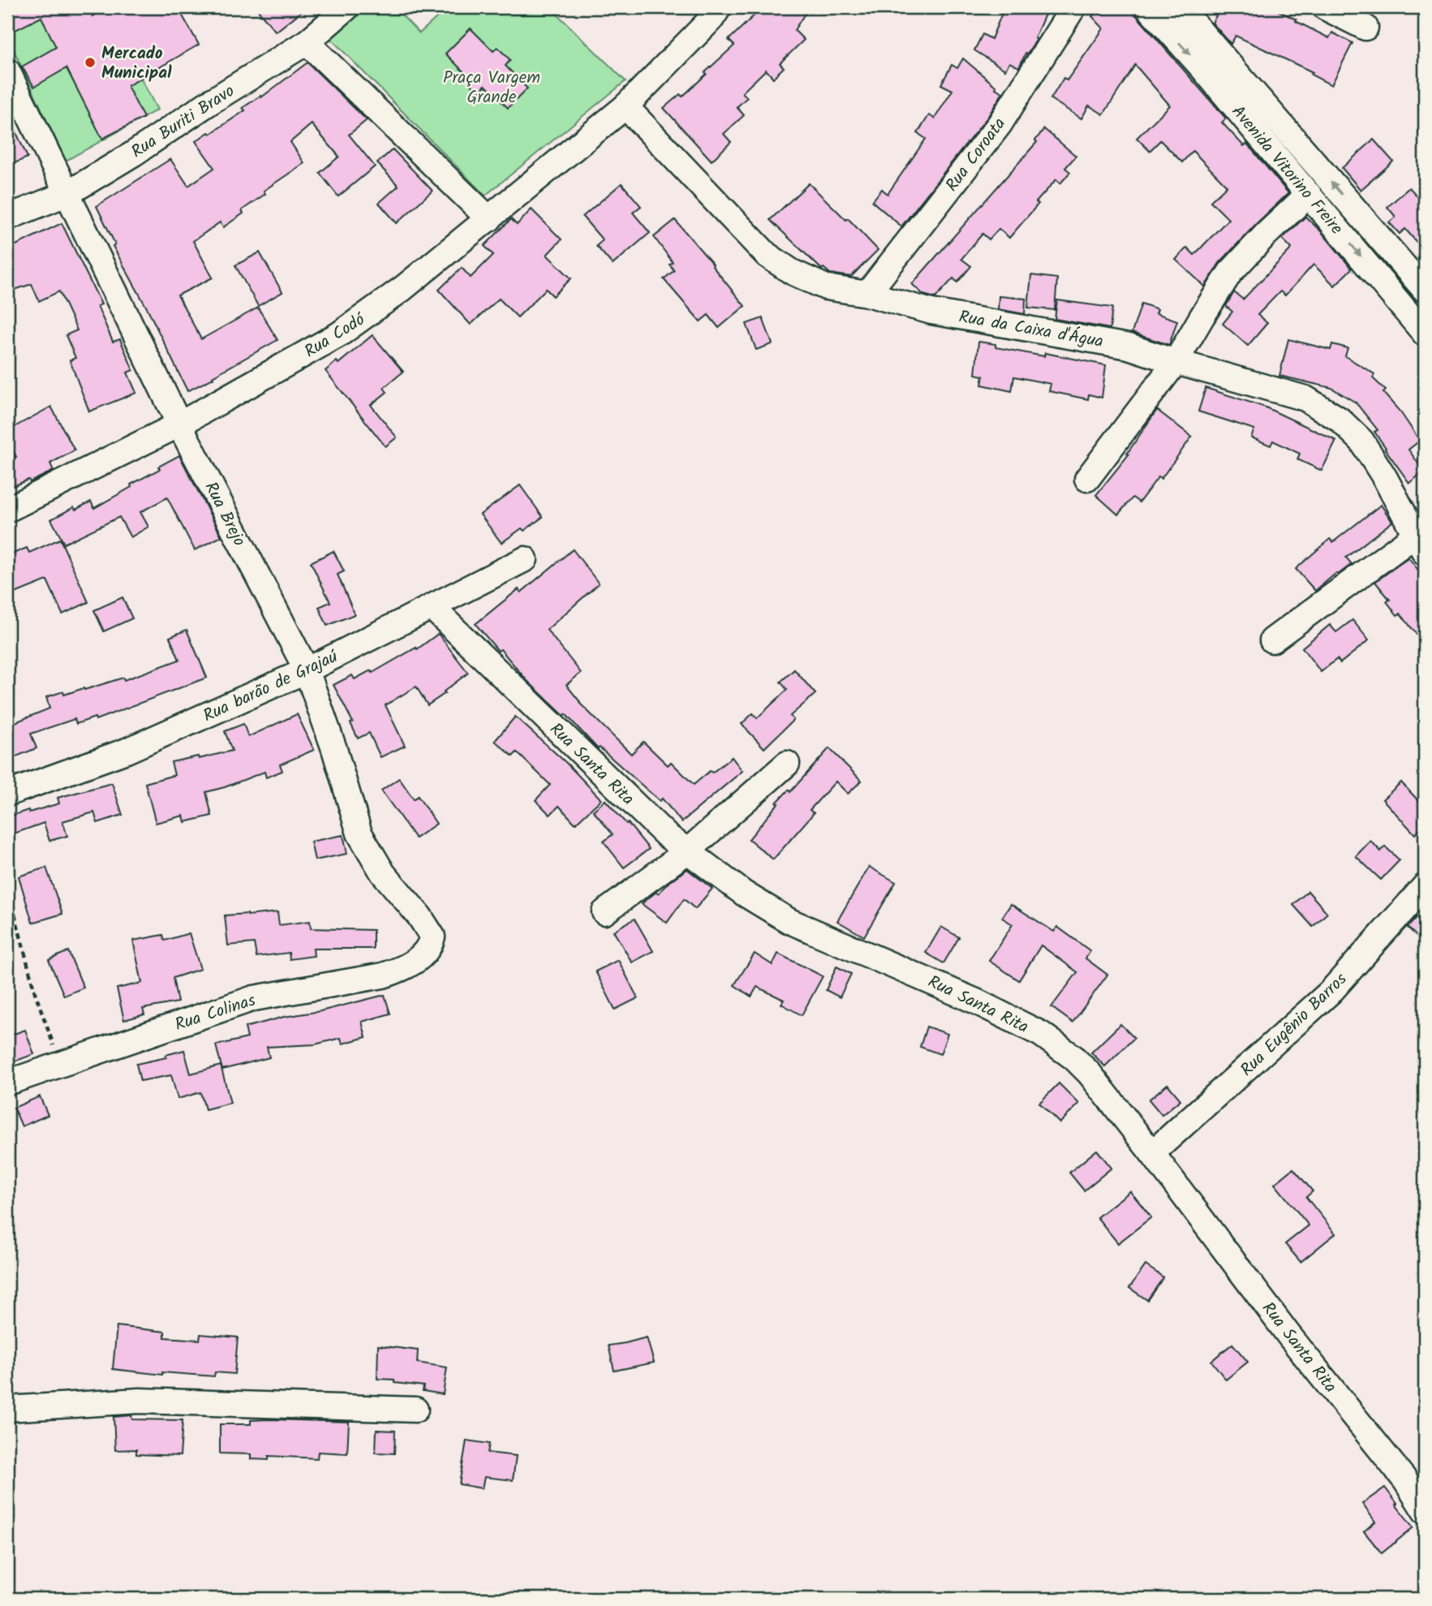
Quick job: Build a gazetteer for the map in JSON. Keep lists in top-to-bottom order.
{
  "streets": {
    "street": [
      "Rua Buriti Bravo",
      "Rua Coroata",
      "Avenida Vitorino Freire",
      "Rua da Caixa d'Água",
      "Rua Codó",
      "Rua Brejo",
      "Rua barão de Grajaú",
      "Rua Santa Rita",
      "Rua Colinas",
      "Rua Eugênio Barros"
    ]
  },
  "crossings": [
    ["Rua Buriti Bravo", "Rua Brejo"],
    ["Rua Coroata", "Rua da Caixa d'Água"],
    ["Rua da Caixa d'Água", "Rua Codó"],
    ["Rua Codó", "Rua Brejo"],
    ["Rua Brejo", "Rua barão de Grajaú"],
    ["Rua Brejo", "Rua Colinas"],
    ["Rua barão de Grajaú", "Rua Santa Rita"],
    ["Rua Santa Rita", "Rua Eugênio Barros"]
  ],
  "parks": ["Praça Vargem Grande"],
  "places": ["Mercado Municipal"]
}
